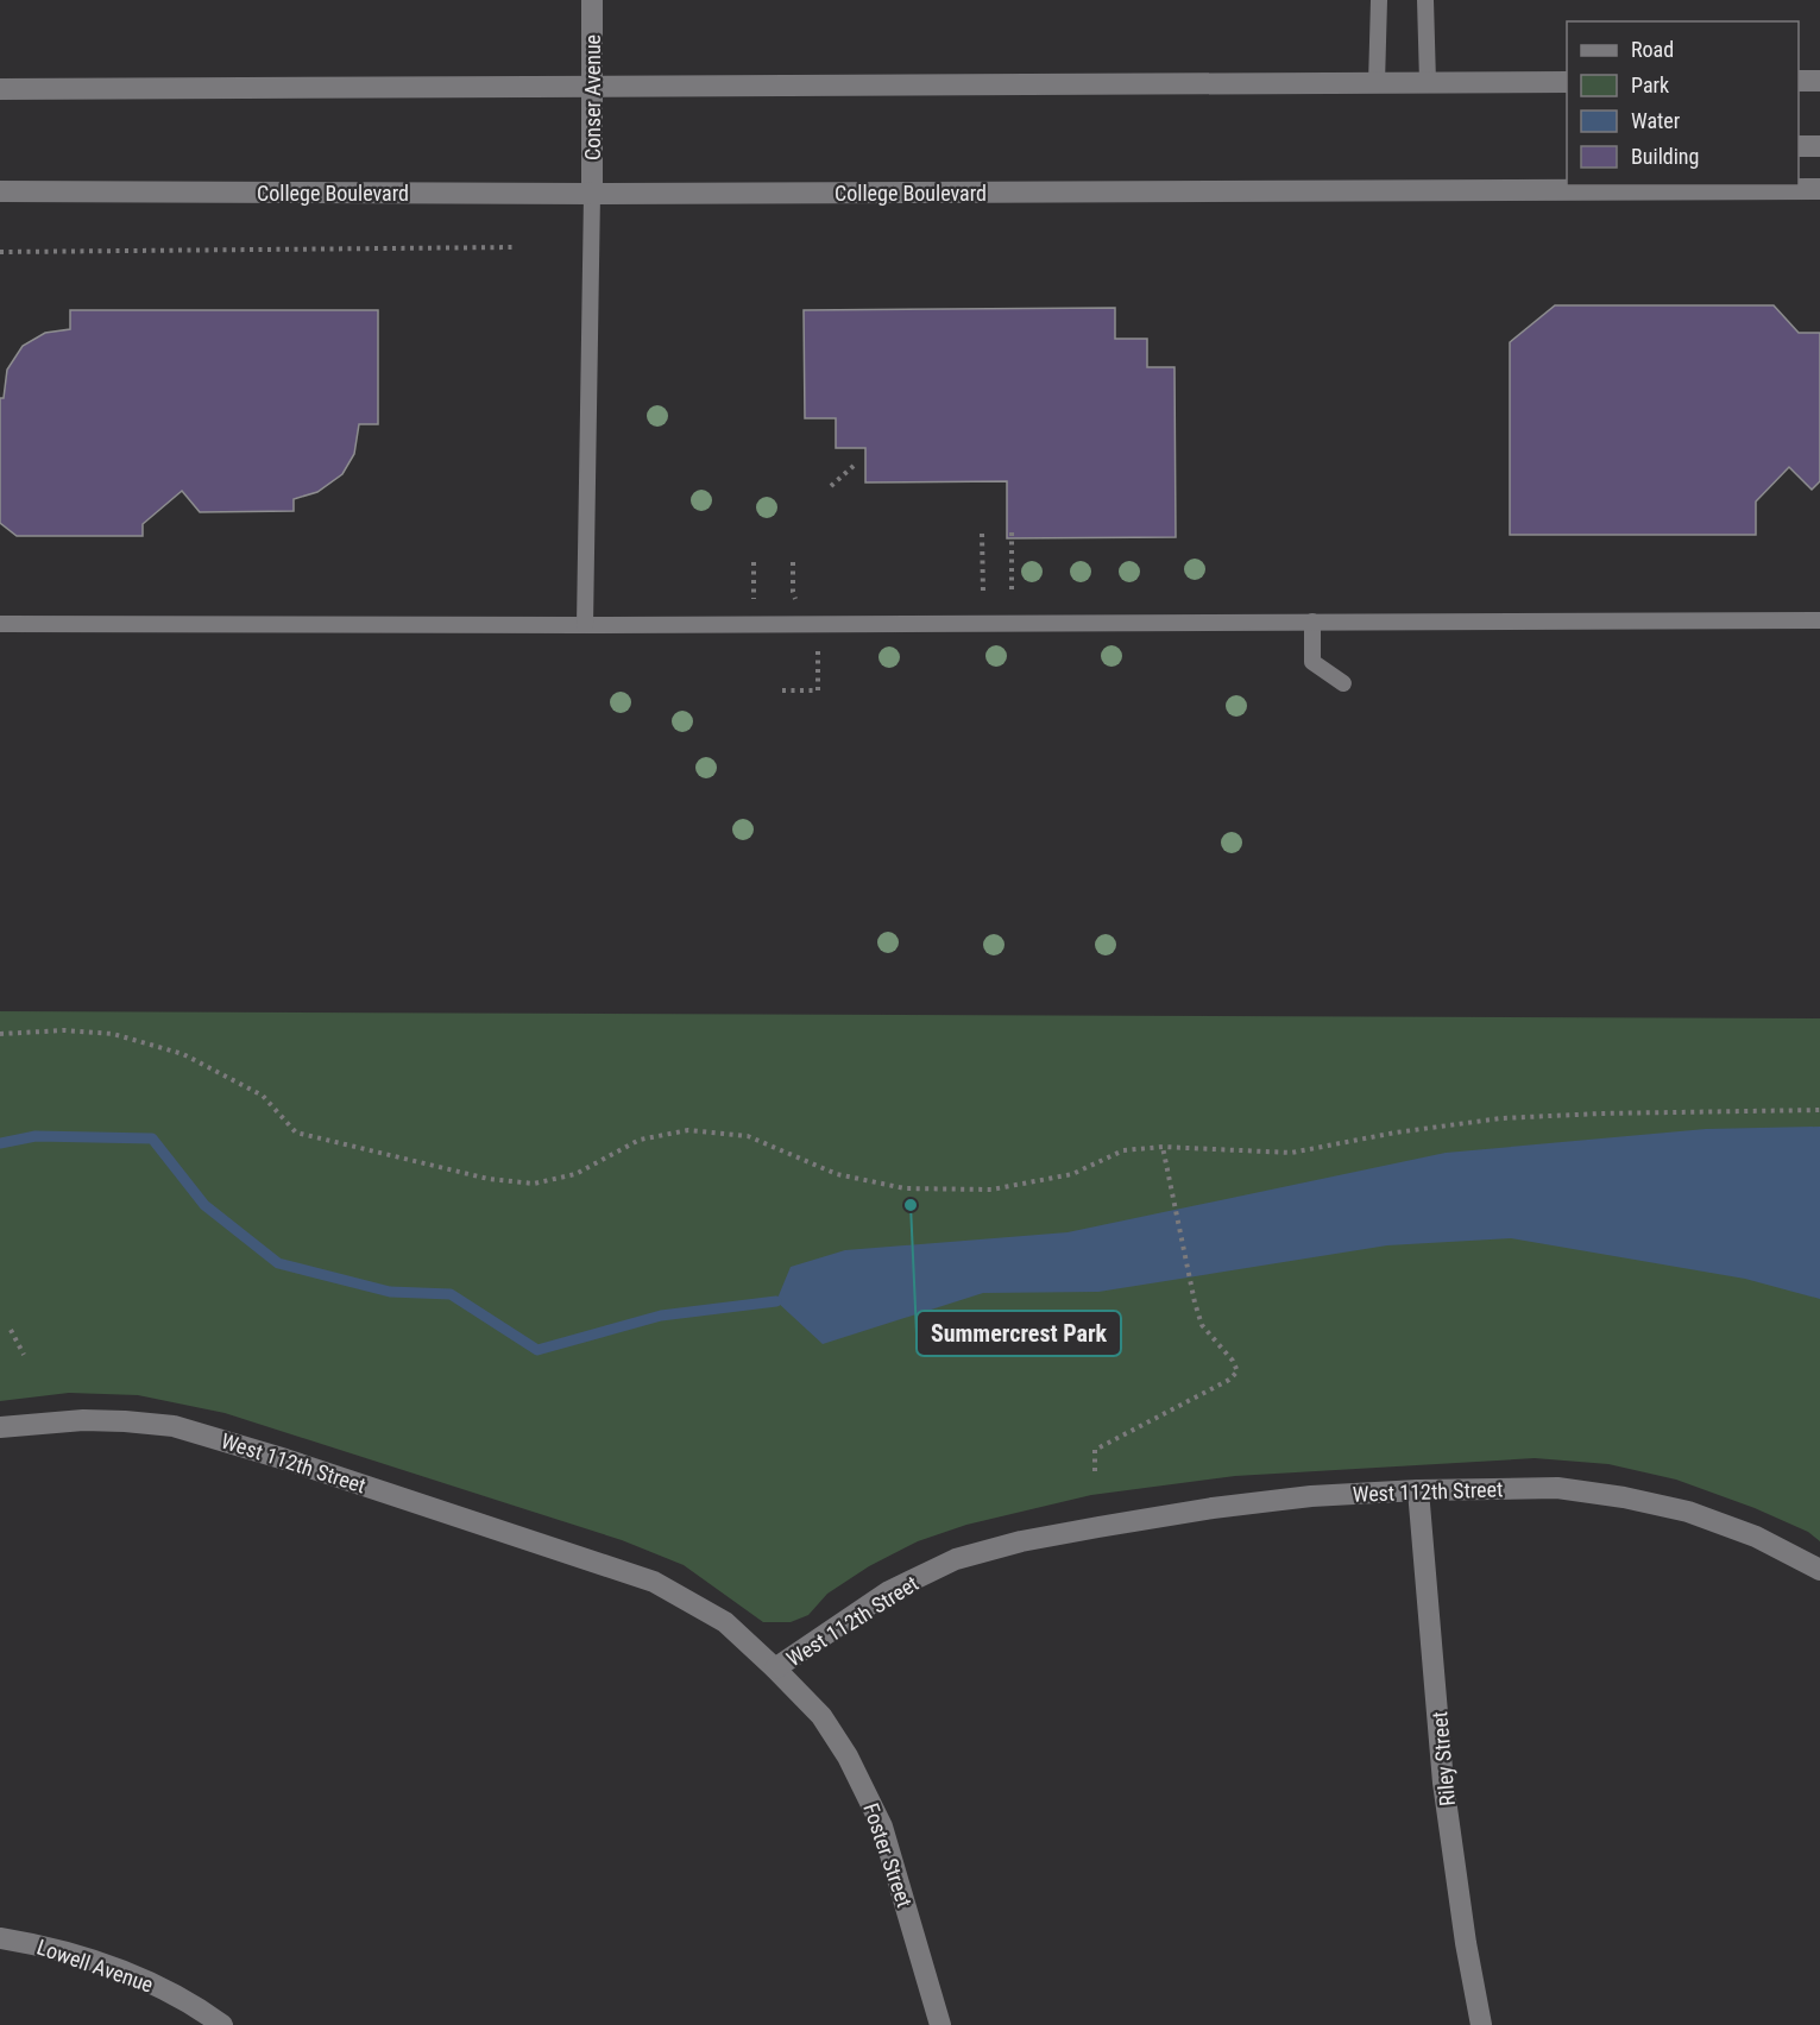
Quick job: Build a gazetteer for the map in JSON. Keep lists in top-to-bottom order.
{
  "streets": {
    "main road": [
      "Conser Avenue",
      "College Boulevard",
      "West 112th Street",
      "Riley Street",
      "Foster Street",
      "Lowell Avenue"
    ]
  },
  "crossings": [
    ["Conser Avenue", "College Boulevard"],
    ["West 112th Street", "Riley Street"],
    ["West 112th Street", "Foster Street"]
  ],
  "places": ["Summercrest Park"],
  "legend": [
    "Road",
    "Park",
    "Water",
    "Building"
  ]
}
